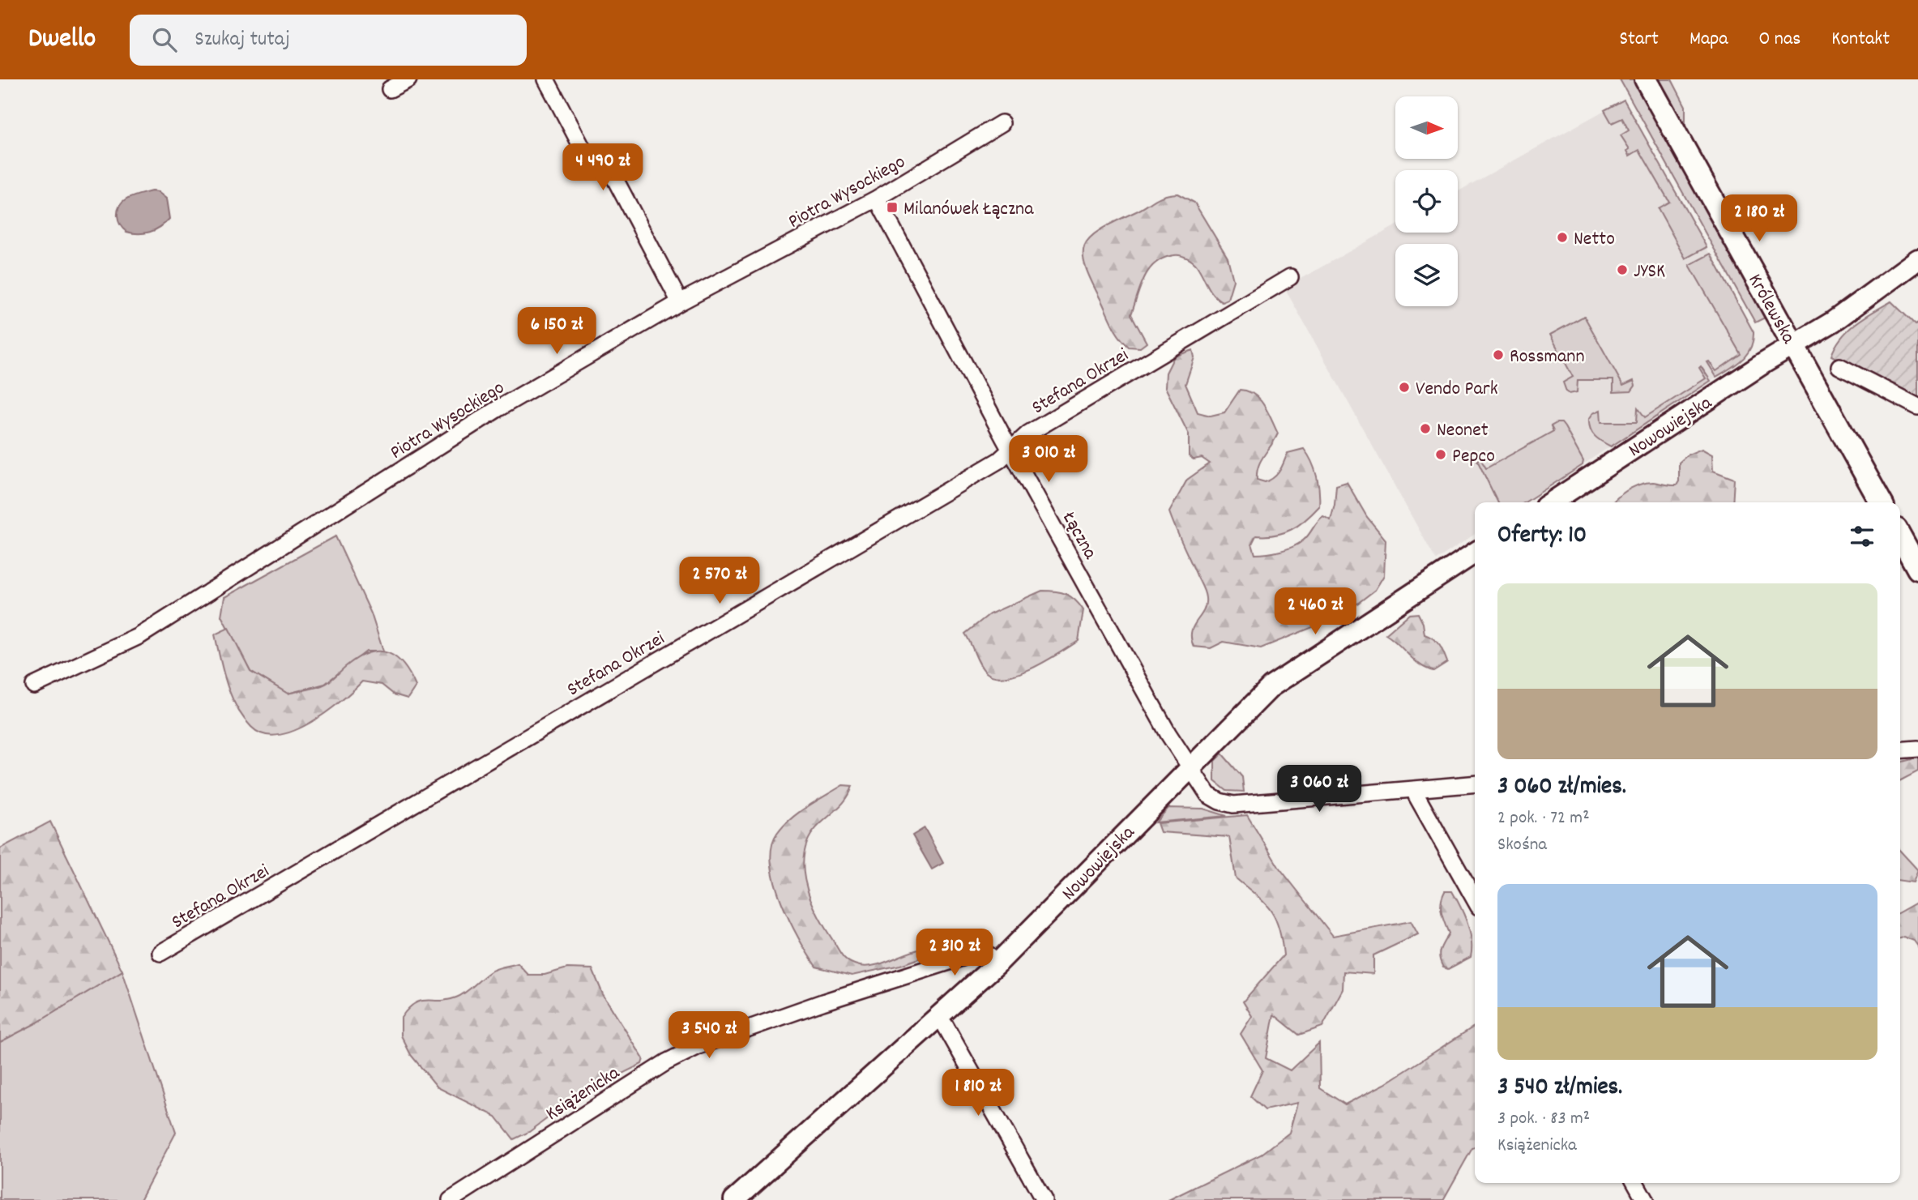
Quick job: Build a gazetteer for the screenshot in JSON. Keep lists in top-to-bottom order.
{
  "streets": {
    "main road": ["Królewska"],
    "street": [
      "Piotra Wysockiego",
      "Stefana Okrzei",
      "Nowowiejska",
      "Łączna",
      "Książenicka"
    ]
  },
  "crossings": [
    ["Piotra Wysockiego", "Łączna"],
    ["Królewska", "Nowowiejska"],
    ["Stefana Okrzei", "Łączna"],
    ["Nowowiejska", "Łączna"],
    ["Nowowiejska", "Książenicka"]
  ],
  "places": {
    "transit": ["Milanówek Łączna"],
    "other": [
      "Netto",
      "JYSK",
      "Rossmann",
      "Vendo Park",
      "Neonet",
      "Pepco"
    ]
  },
  "north": "right",
  "page": {
    "header": "Dwello",
    "search": "Szukaj tutaj",
    "nav": [
      "Start",
      "Mapa",
      "O nas",
      "Kontakt"
    ],
    "price": [
      "4 490 zł",
      "2 180 zł",
      "6 150 zł",
      "3 010 zł",
      "2 570 zł",
      "2 460 zł",
      "3 060 zł",
      "2 310 zł",
      "3 540 zł",
      "1 810 zł"
    ],
    "heading": "Oferty: 10",
    "list": [
      {
        "name": "3 060 zł/mies.",
        "note": "2 pok. · 72 m² · Skośna"
      },
      {
        "name": "3 540 zł/mies.",
        "note": "3 pok. · 83 m² · Książenicka"
      }
    ]
  }
}
